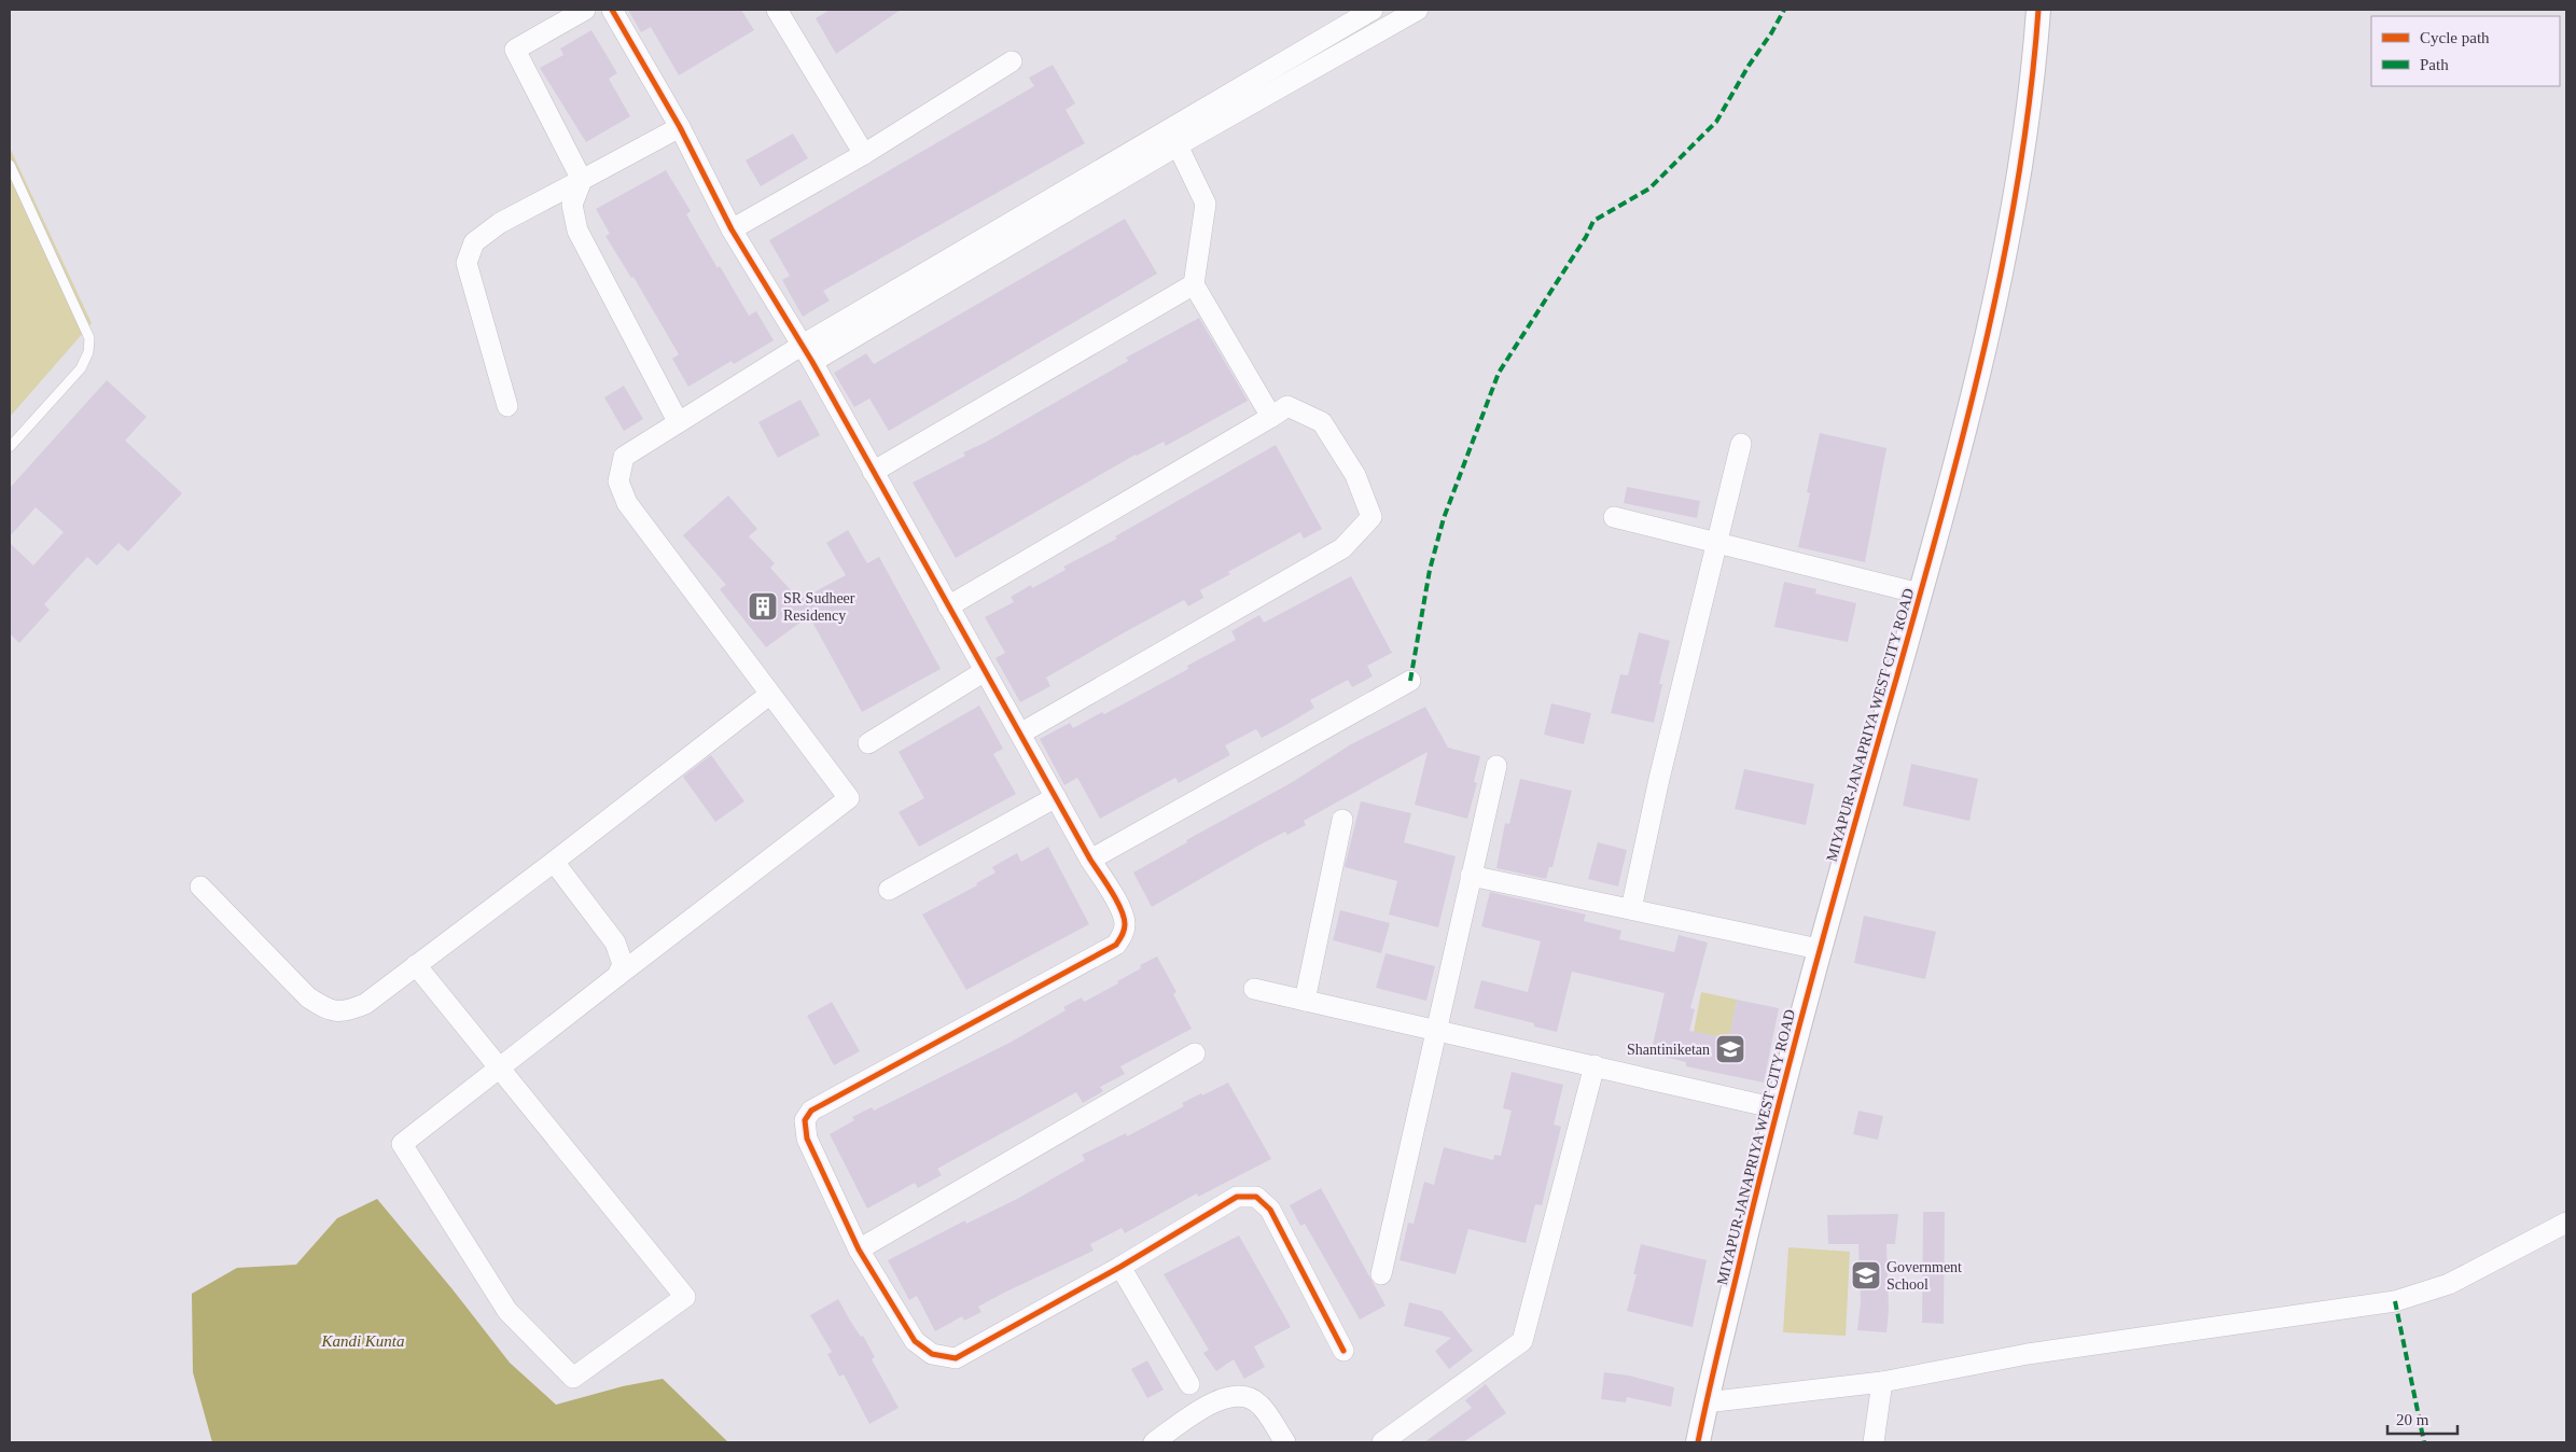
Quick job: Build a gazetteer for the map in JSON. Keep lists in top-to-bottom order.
{
  "streets": {
    "street": ["MIYAPUR-JANAPRIYA WEST CITY ROAD"]
  },
  "water": ["Kandi Kunta"],
  "places": {
    "building": ["SR Sudheer Residency"],
    "school or university": ["Shantiniketan", "Government School"]
  },
  "legend": ["Cycle path", "Path"],
  "scale_bar": "20 m"
}
